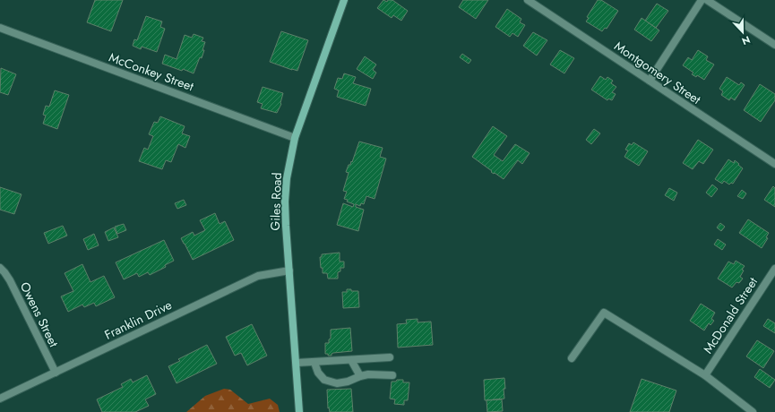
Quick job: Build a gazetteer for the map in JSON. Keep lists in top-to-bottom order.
{
  "streets": {
    "street": [
      "McConkey Street",
      "Montgomery Street",
      "Giles Road",
      "Owens Street",
      "McDonald Street",
      "Franklin Drive"
    ]
  },
  "crossings": [
    ["McConkey Street", "Giles Road"],
    ["Giles Road", "Franklin Drive"],
    ["Owens Street", "Franklin Drive"]
  ],
  "north": "bottom"
}
